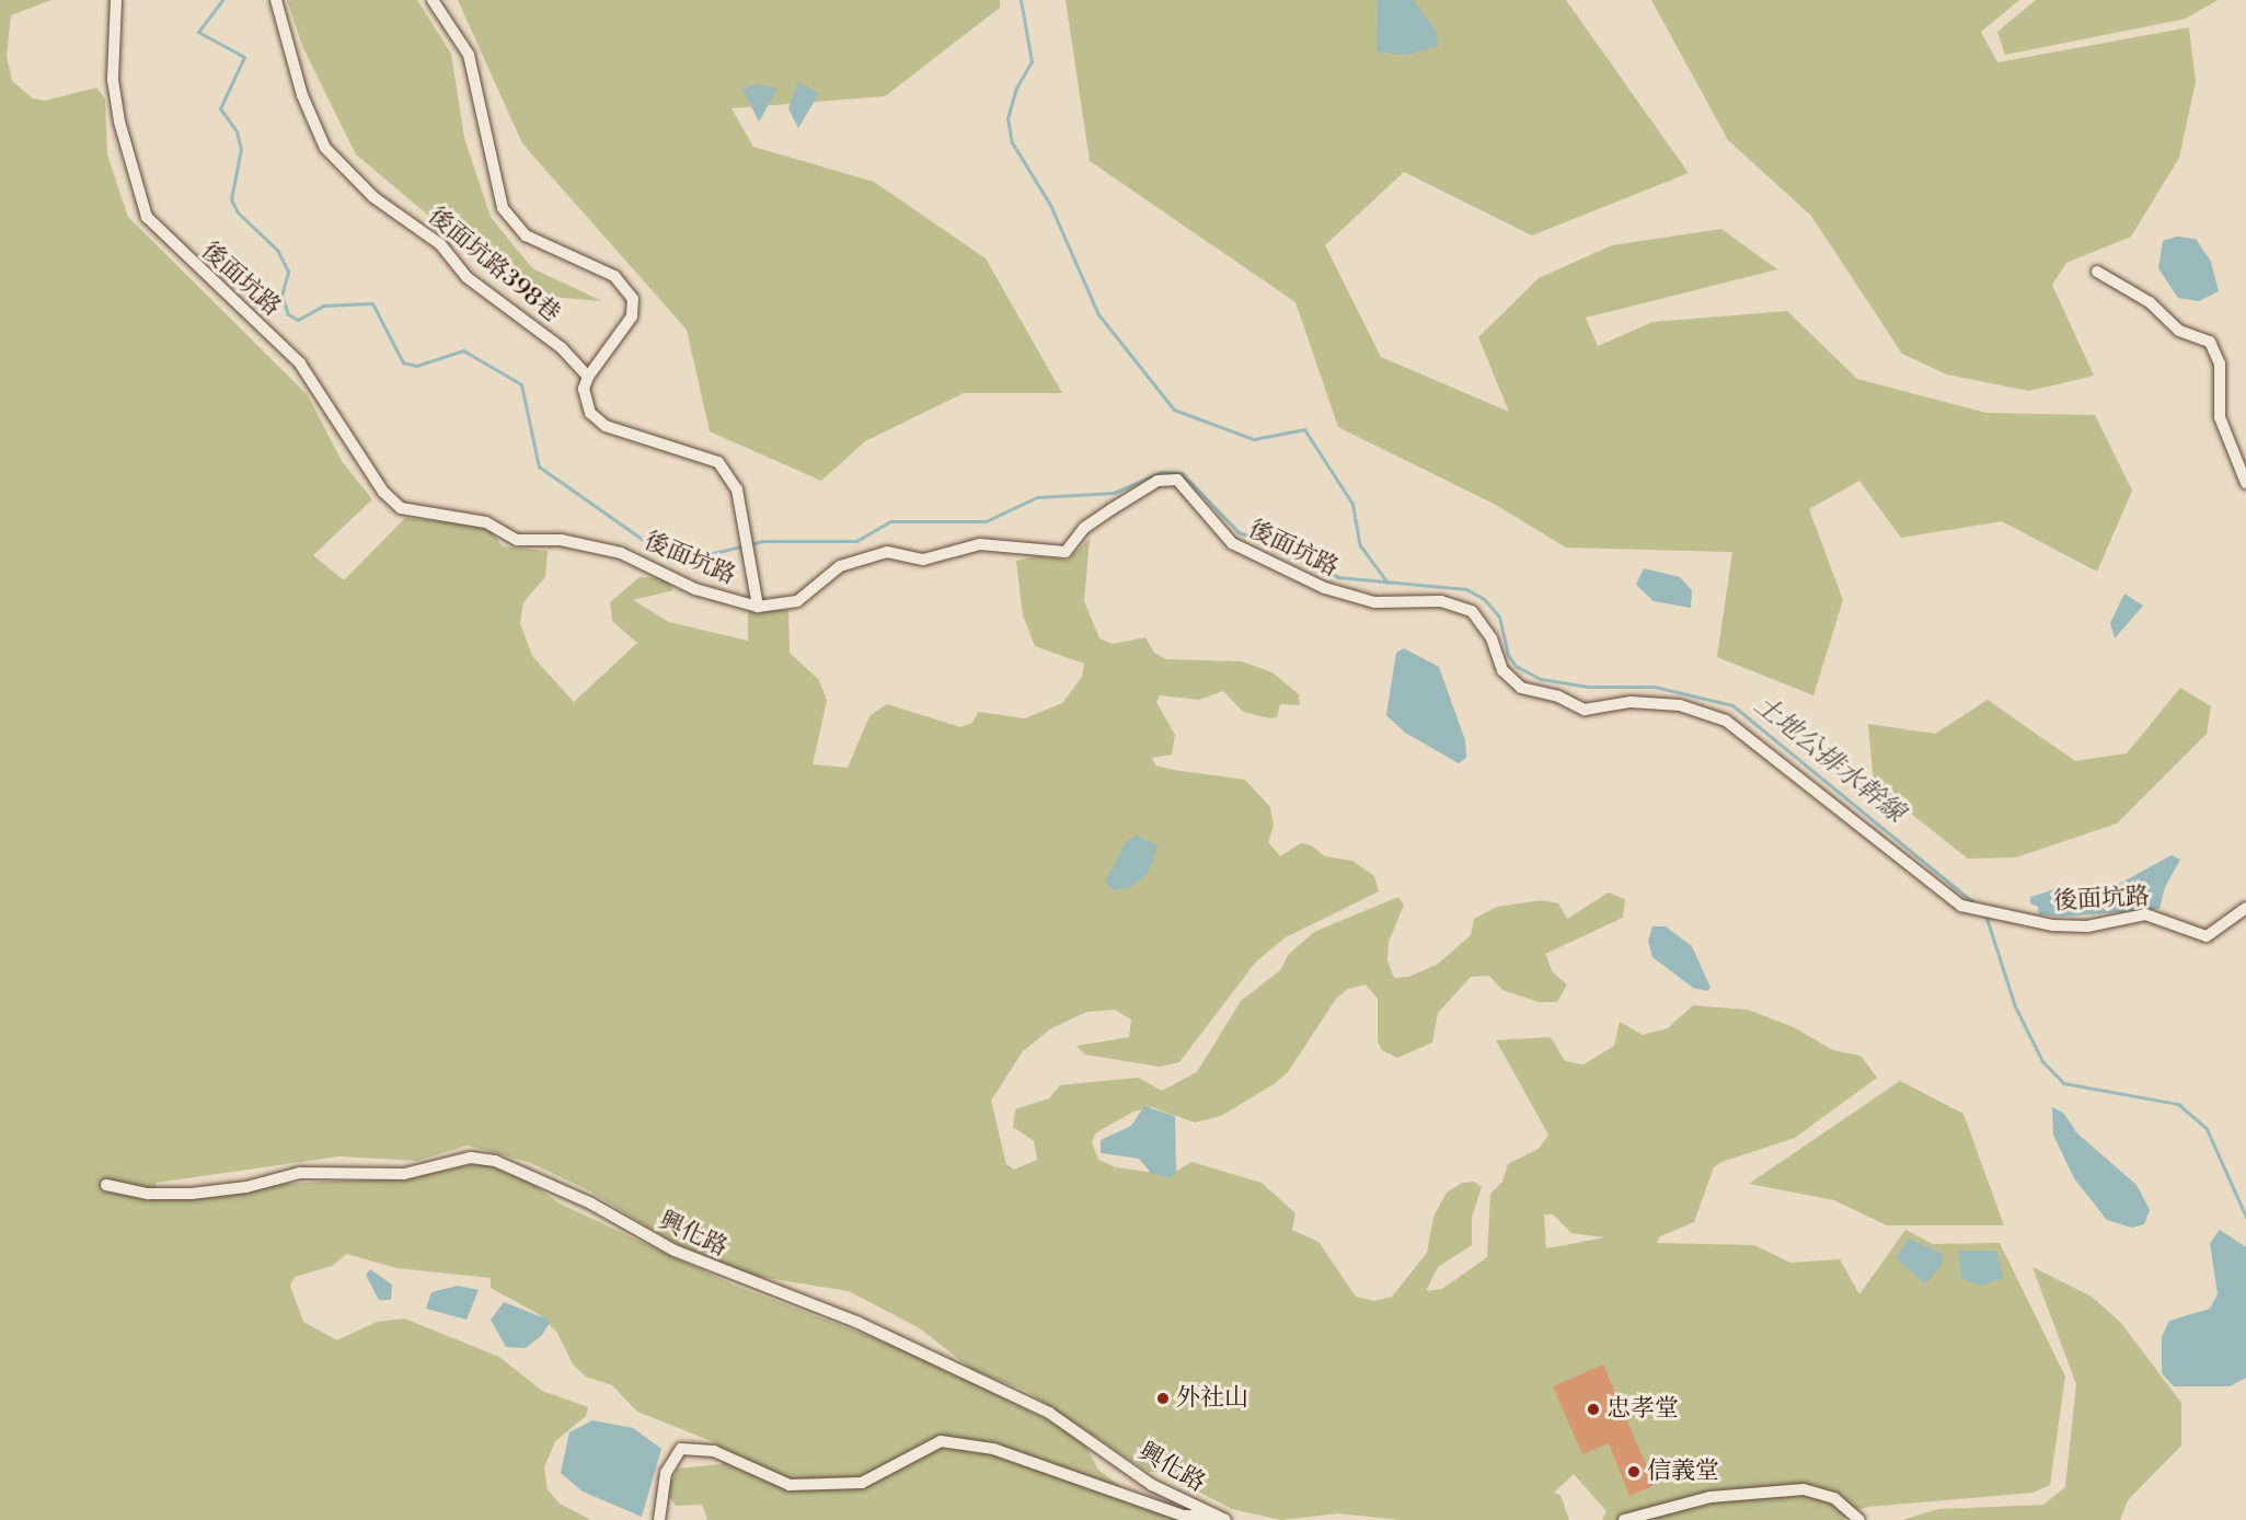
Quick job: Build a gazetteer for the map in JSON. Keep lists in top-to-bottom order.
{
  "streets": {
    "street": ["後面坑路398巷", "後面坑路", "興化路"]
  },
  "water": ["土地公排水幹線"],
  "places": ["外社山", "忠孝堂", "信義堂"]
}
